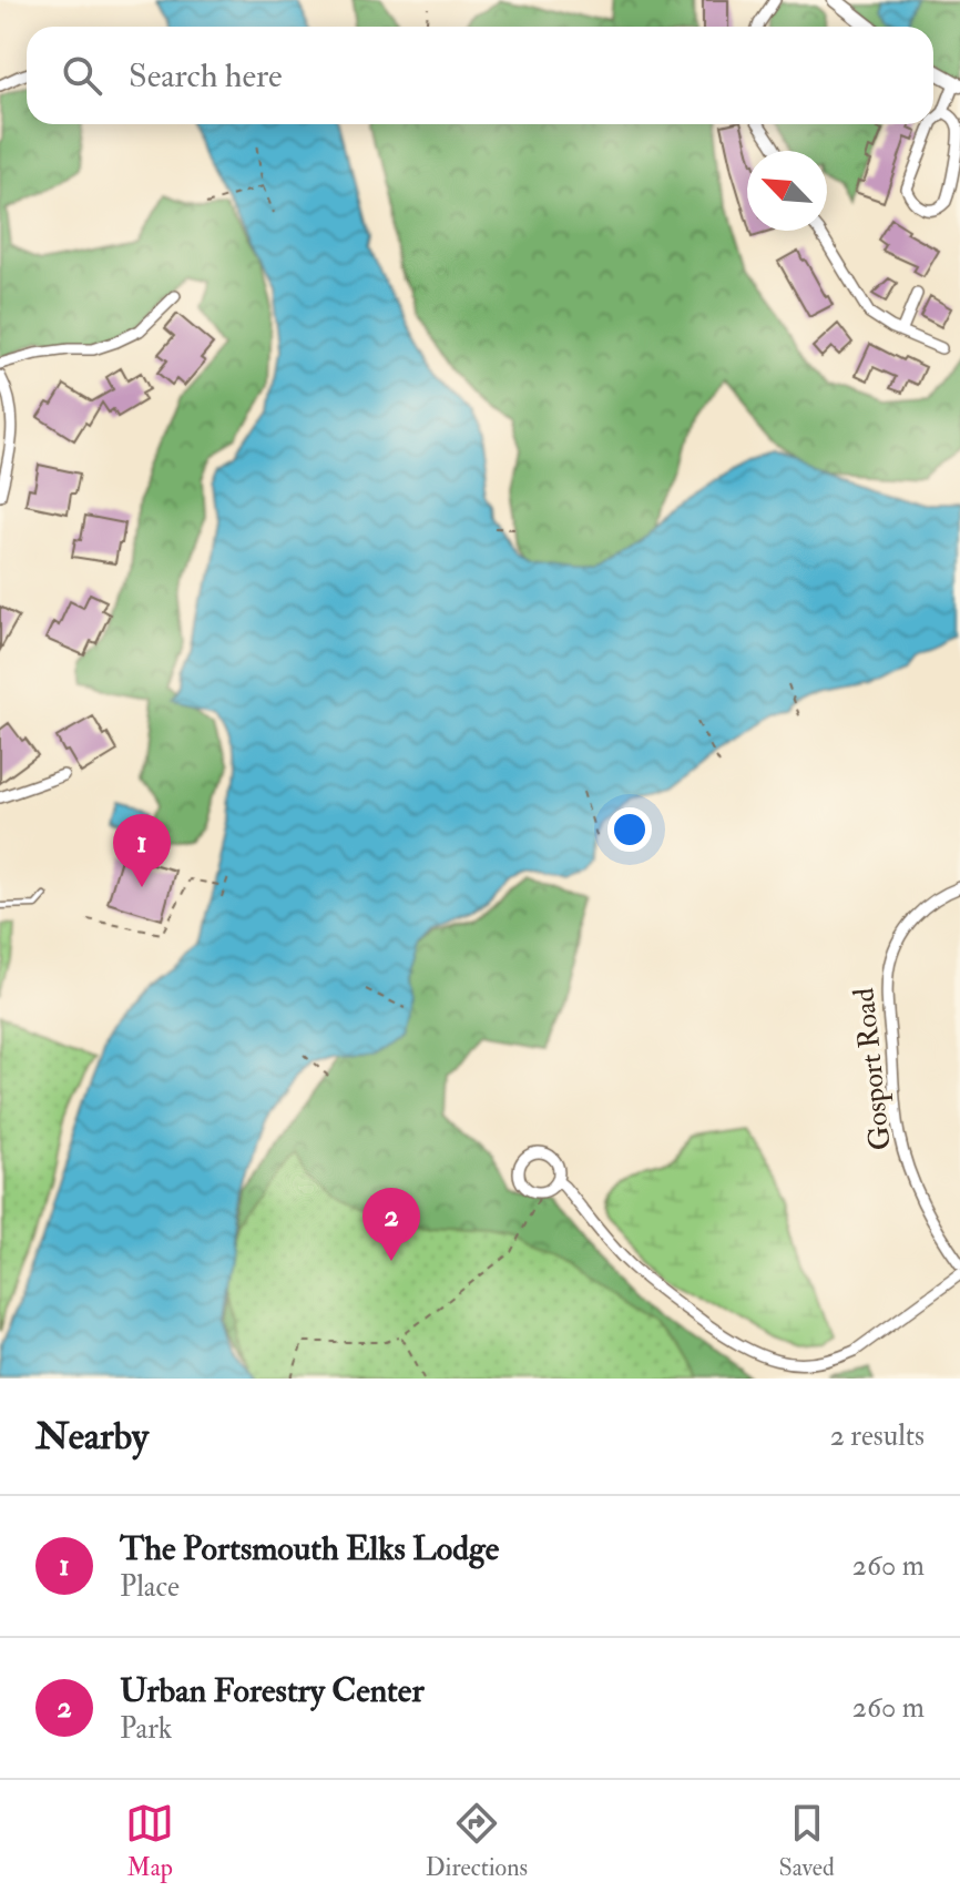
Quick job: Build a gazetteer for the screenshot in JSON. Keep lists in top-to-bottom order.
{
  "streets": {
    "street": ["Gosport Road"]
  },
  "north": "top left",
  "page": {
    "search": "Search here",
    "pins": ["1", "2"],
    "heading": ["Nearby", "2 results"],
    "list": [
      {
        "mark": "1",
        "name": "The Portsmouth Elks Lodge",
        "note": "Place",
        "value": "260 m"
      },
      {
        "mark": "2",
        "name": "Urban Forestry Center",
        "note": "Park",
        "value": "260 m"
      }
    ],
    "nav": ["Map", "Directions", "Saved"]
  }
}
